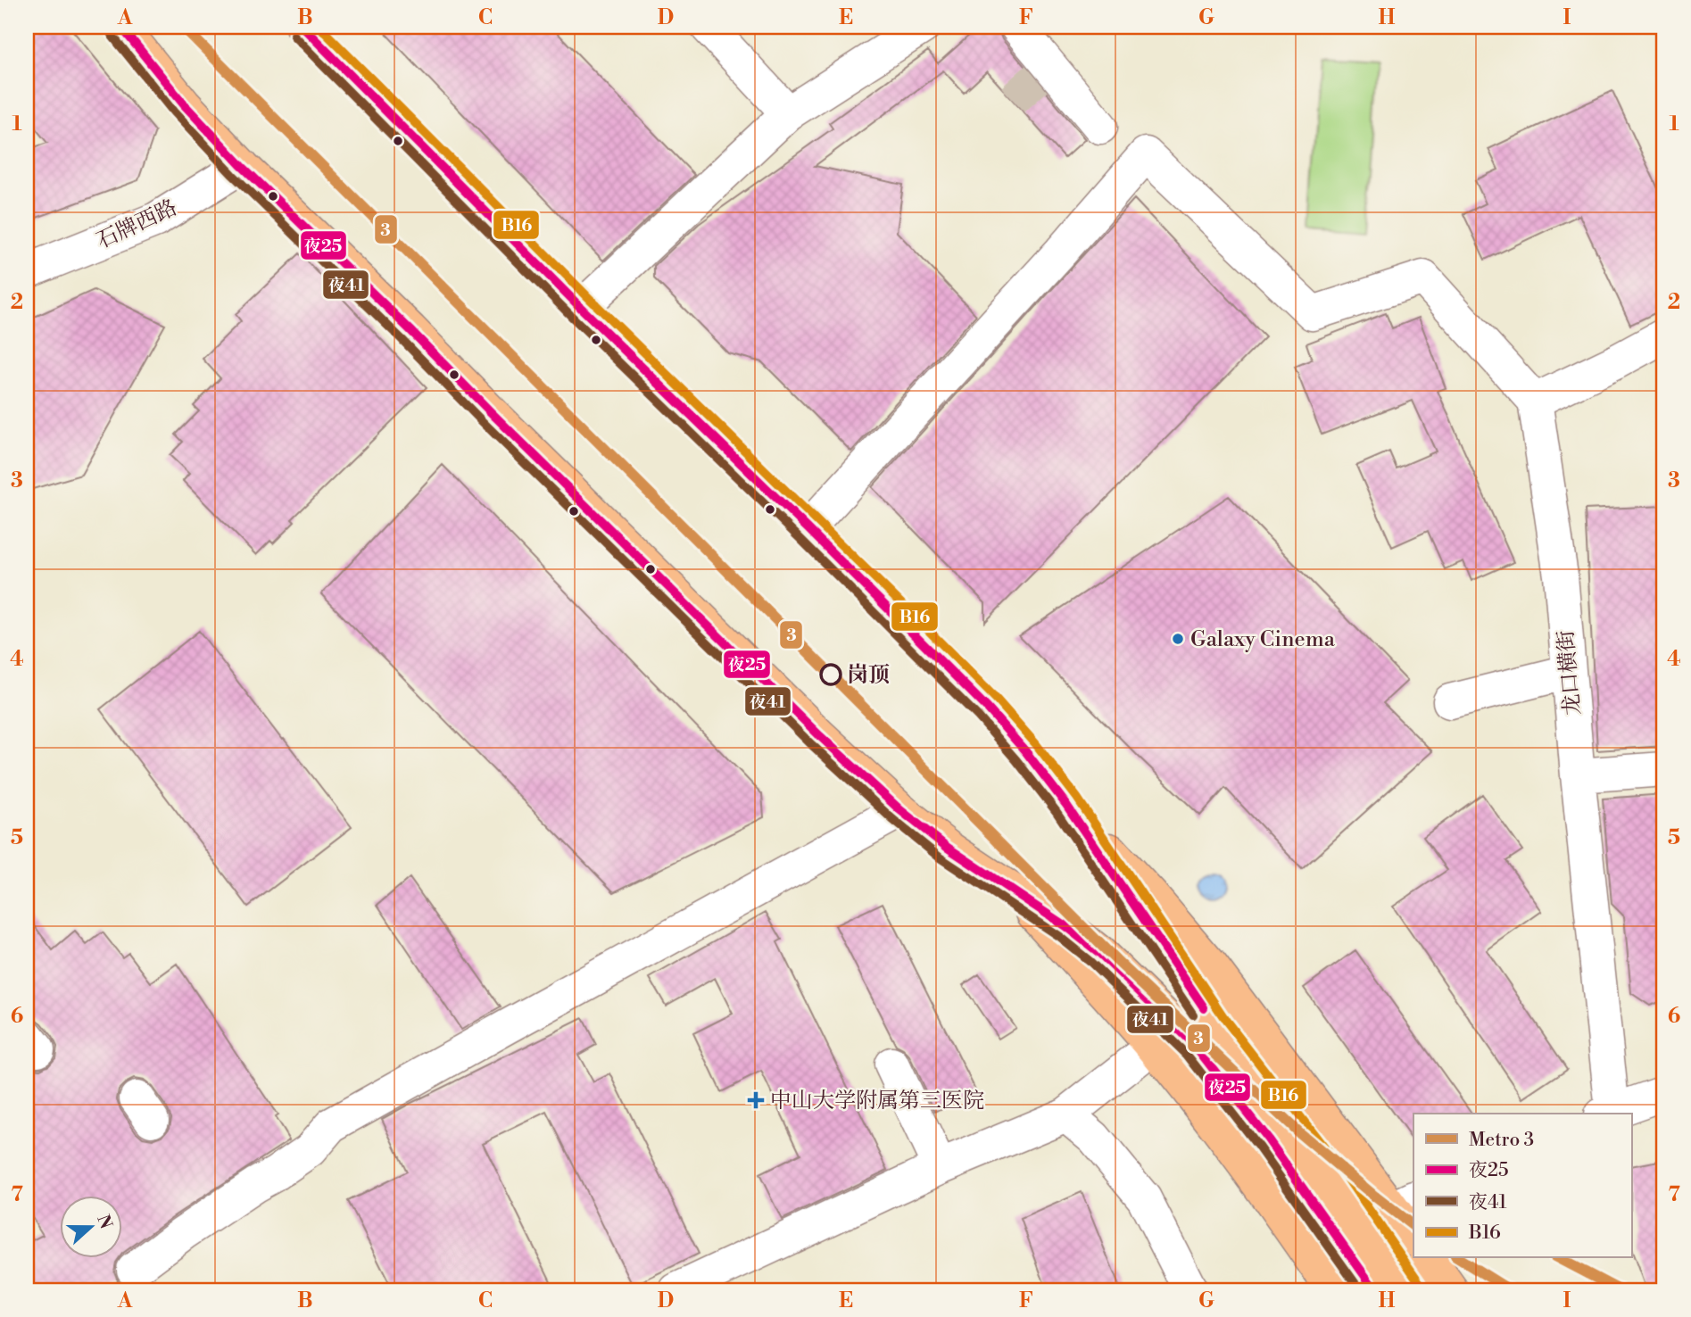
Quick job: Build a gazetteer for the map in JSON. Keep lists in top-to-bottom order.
{
  "streets": {
    "street": ["石牌西路", "龙口横街"]
  },
  "places": {
    "other": ["Galaxy Cinema", "岗顶"],
    "health": ["中山大学附属第三医院"]
  },
  "lines": [
    "metro line 3",
    "transit line 夜25",
    "transit line B16",
    "transit line 夜41"
  ],
  "legend": [
    "Metro 3",
    "夜25",
    "夜41",
    "B16"
  ],
  "north": "right",
  "grid": {
    "columns": [
      "A",
      "B",
      "C",
      "D",
      "E",
      "F",
      "G",
      "H",
      "I"
    ],
    "rows": [
      "1",
      "2",
      "3",
      "4",
      "5",
      "6",
      "7"
    ]
  }
}
